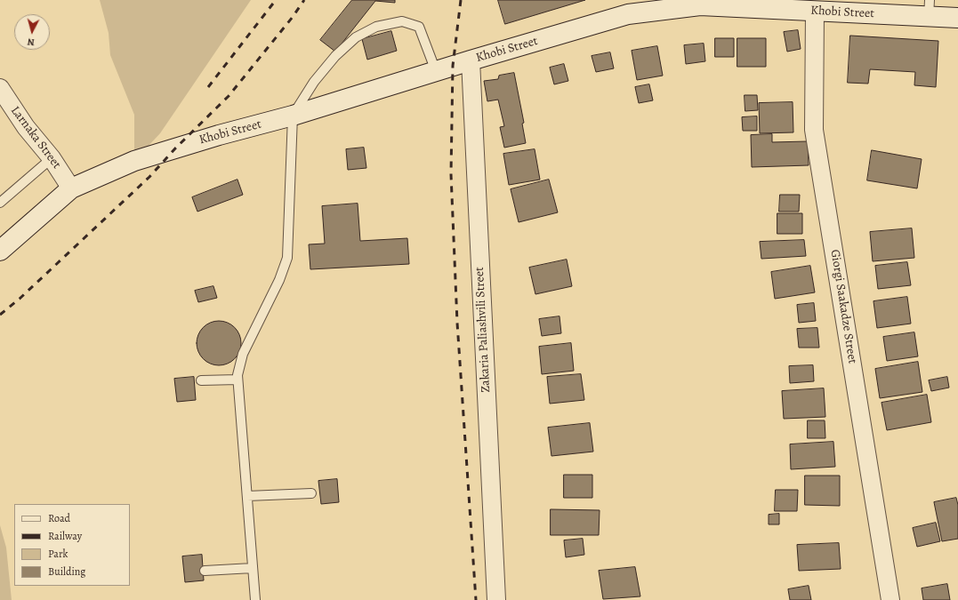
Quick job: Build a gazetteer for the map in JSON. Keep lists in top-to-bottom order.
{
  "streets": {
    "main road": ["Khobi Street"],
    "street": ["Larnaka Street", "Giorgi Saakadze Street", "Zakaria Paliashvili Street"]
  },
  "crossings": [
    ["Khobi Street", "Larnaka Street"],
    ["Khobi Street", "Giorgi Saakadze Street"],
    ["Khobi Street", "Zakaria Paliashvili Street"]
  ],
  "legend": [
    "Road",
    "Railway",
    "Park",
    "Building"
  ],
  "north": "bottom"
}
